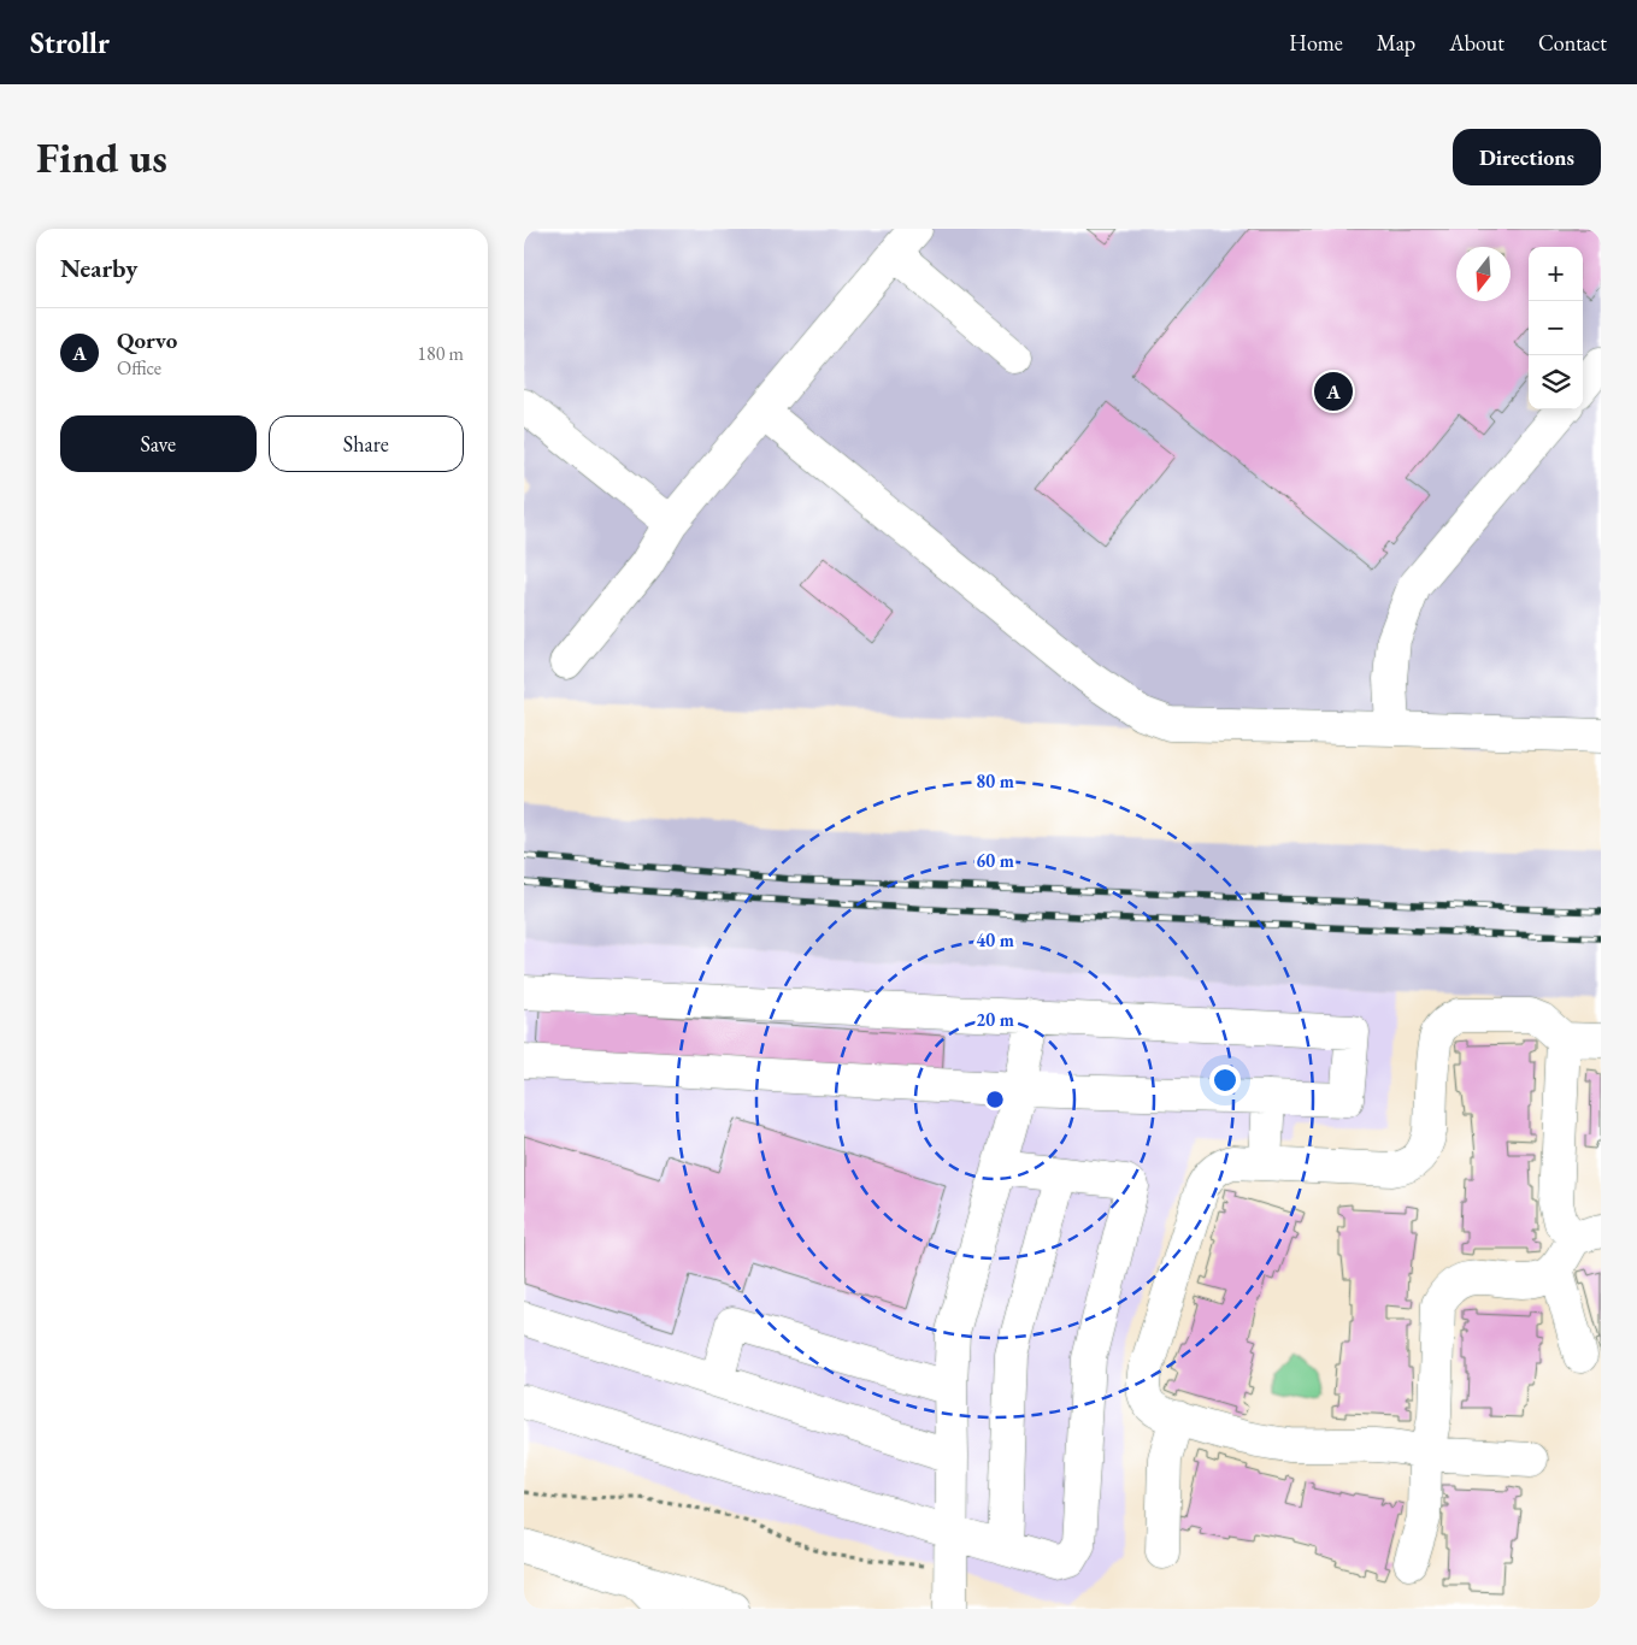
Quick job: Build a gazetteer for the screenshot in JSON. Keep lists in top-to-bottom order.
{
  "north": "bottom",
  "page": {
    "header": "Strollr",
    "nav": [
      "Home",
      "Map",
      "About",
      "Contact"
    ],
    "buttons": [
      "Directions",
      ["Save", "Share"]
    ],
    "title": "Find us",
    "heading": "Nearby",
    "map_buttons": ["+", "−"],
    "list": [
      {
        "mark": "A",
        "name": "Qorvo",
        "note": "Office",
        "value": "180 m"
      }
    ],
    "pins": "A"
  },
  "rings": [
    "80 m",
    "60 m",
    "40 m",
    "20 m"
  ]
}
